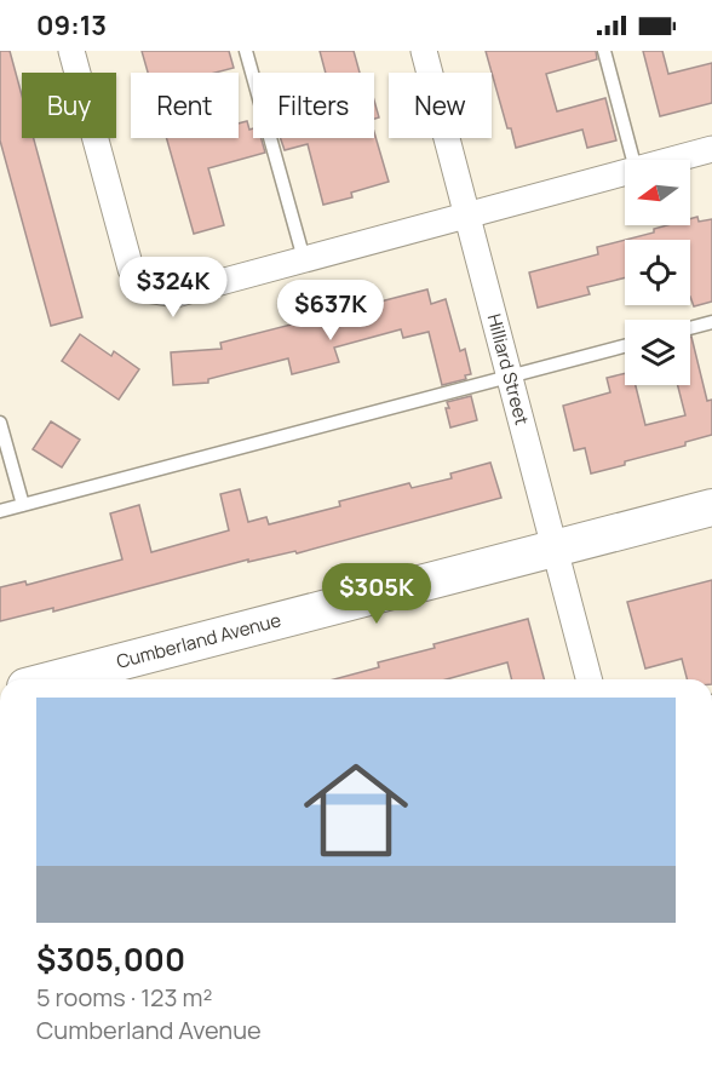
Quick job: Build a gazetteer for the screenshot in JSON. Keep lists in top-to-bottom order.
{
  "streets": {
    "street": ["Hilliard Street", "Cumberland Avenue"]
  },
  "crossings": [
    ["Hilliard Street", "Cumberland Avenue"]
  ],
  "north": "left",
  "page": {
    "status": "09:13",
    "chip": [
      "Buy",
      "Rent",
      "Filters",
      "New"
    ],
    "price": ["$324K", "$637K", "$305K"],
    "list": [
      {
        "name": "$305,000",
        "note": "5 rooms · 123 m² · Cumberland Avenue"
      }
    ]
  }
}
